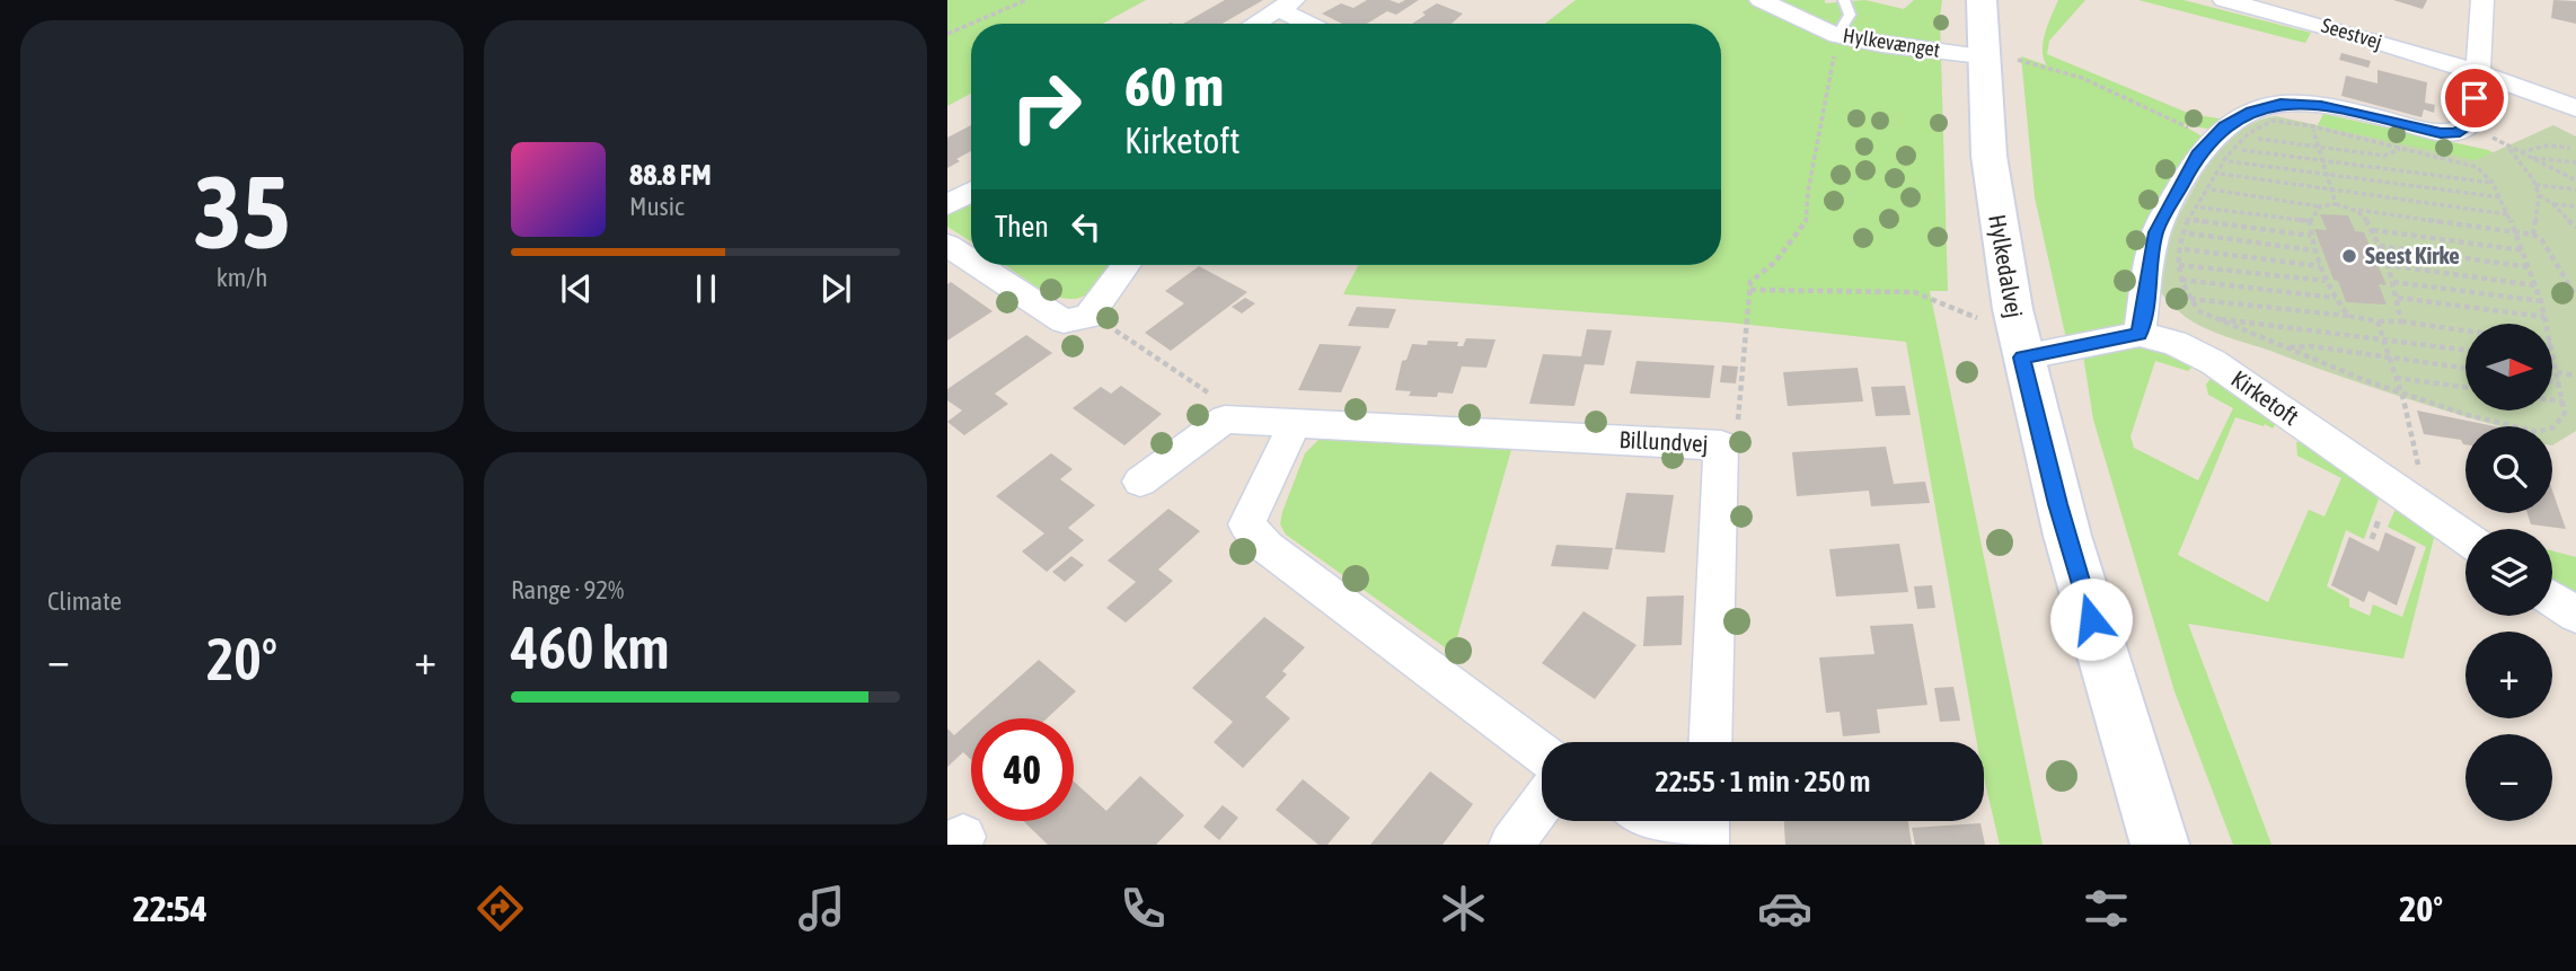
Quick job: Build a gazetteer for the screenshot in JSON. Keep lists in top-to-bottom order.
{
  "streets": {
    "street": [
      "Seestvej",
      "Hylkevænget",
      "Hylkedalvej",
      "Kirketoft",
      "Billundvej"
    ]
  },
  "crossings": [
    ["Hylkevænget", "Hylkedalvej"],
    ["Hylkedalvej", "Kirketoft"]
  ],
  "places": ["Seest Kirke"],
  "north": "right",
  "page": {
    "tile": [
      ["35", "km/h"],
      "Climate",
      ["Range · 92%", "460 km"]
    ],
    "turn": ["60 m", "Kirketoft"],
    "song": ["88.8 FM", "Music"],
    "then": "Then",
    "map_buttons": ["+", "−"],
    "heat": ["−", "20°", "+"],
    "limit": "40",
    "trip": "22:55 · 1 min · 250 m",
    "tabs": ["22:54", "20°"]
  }
}
